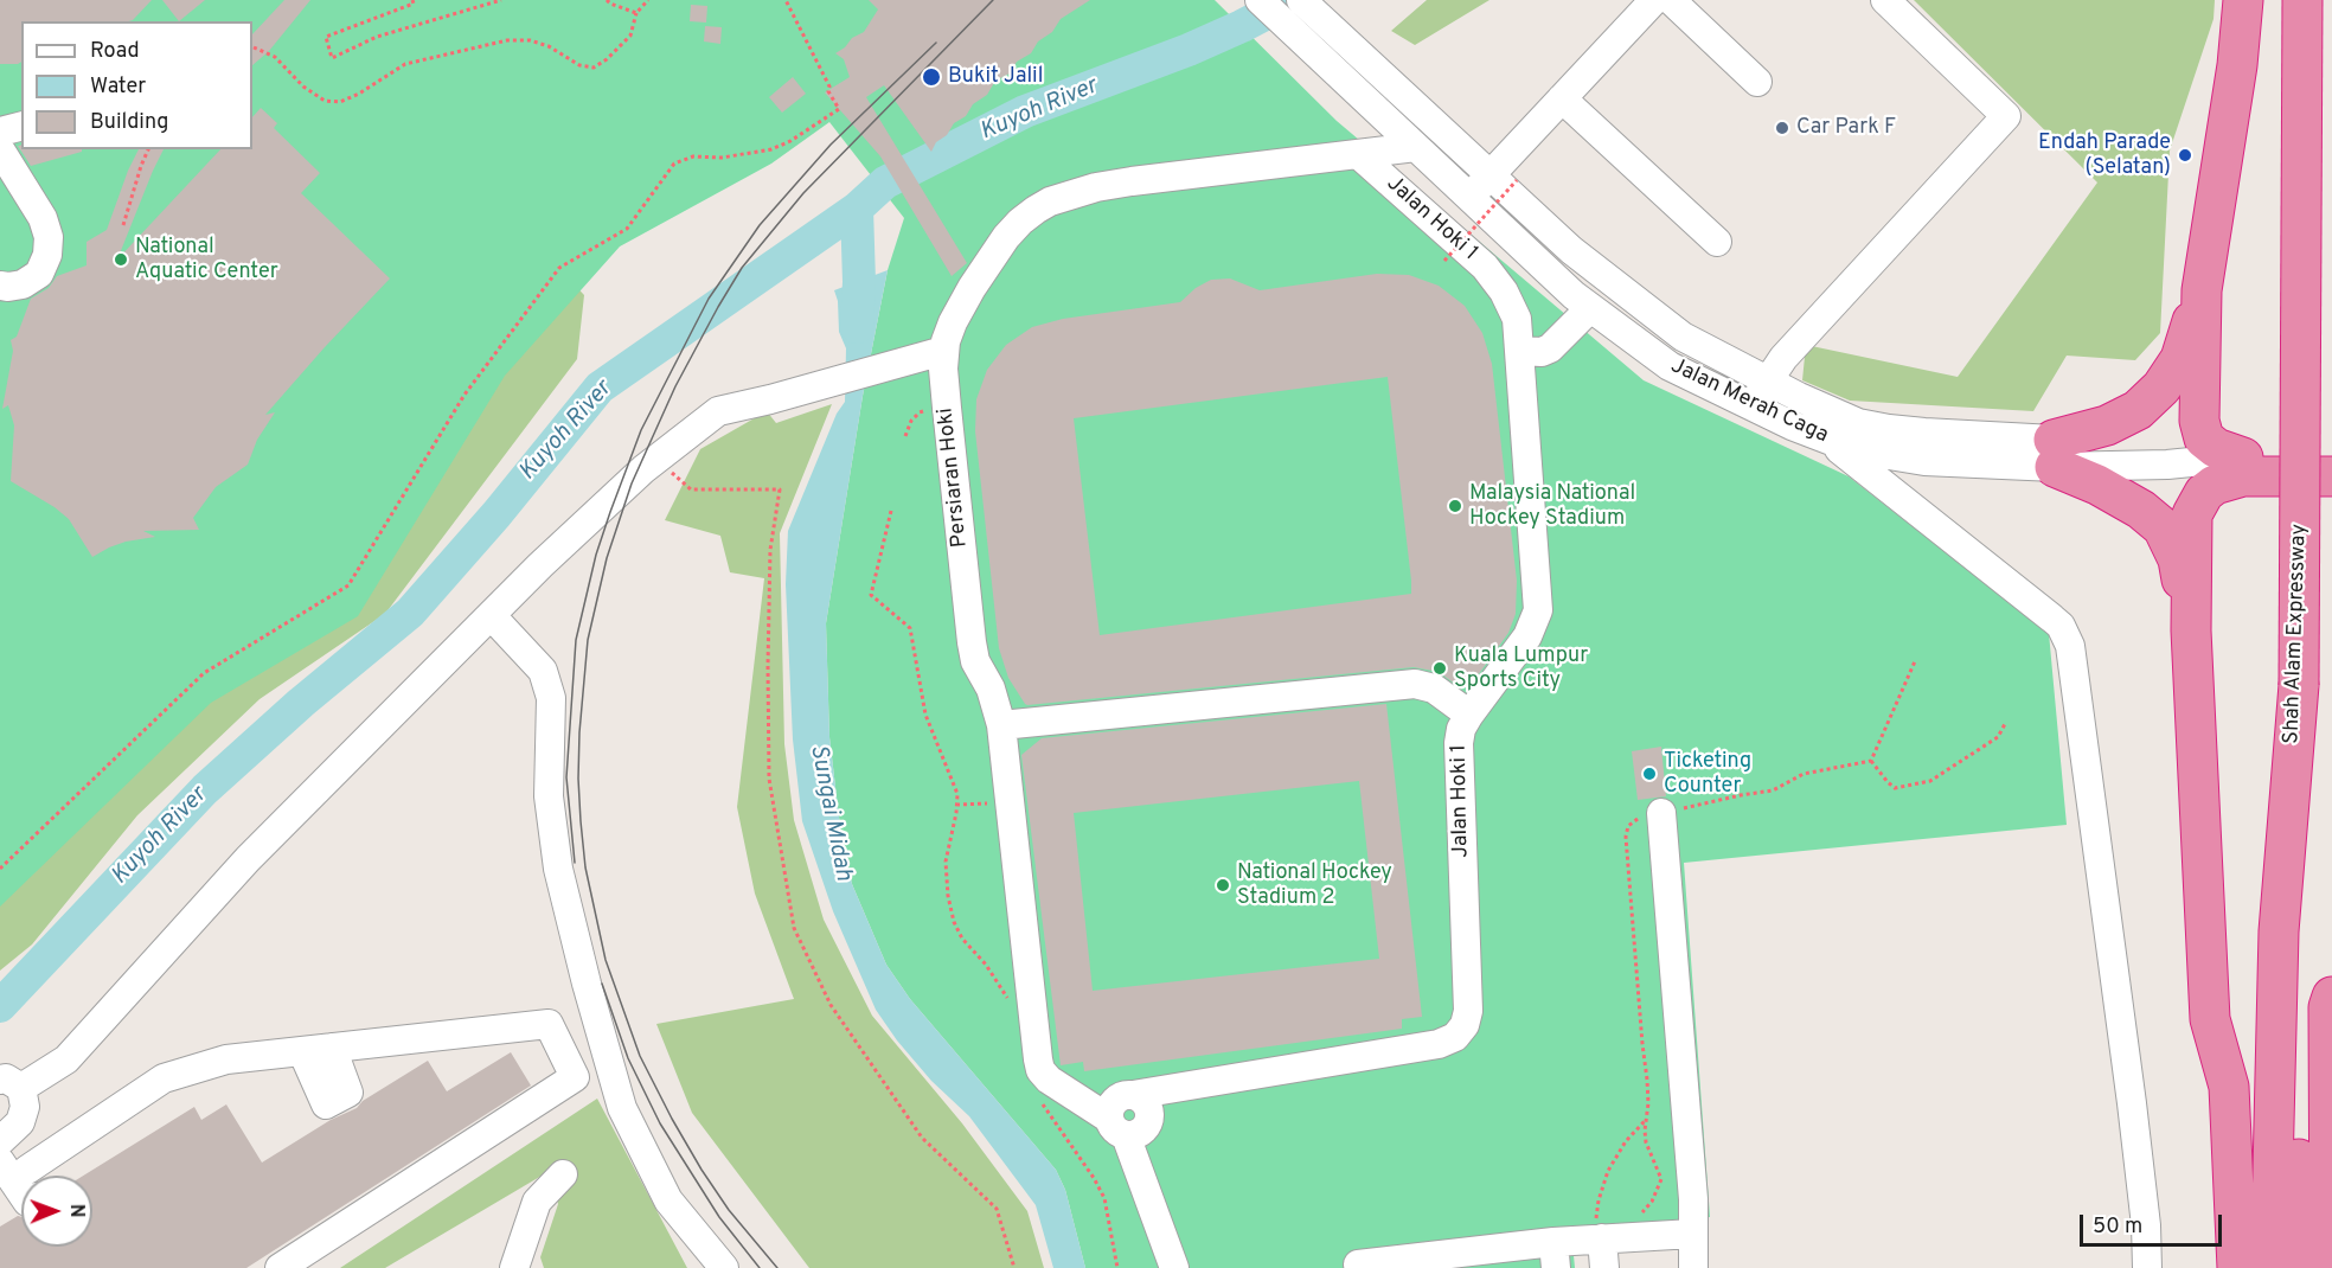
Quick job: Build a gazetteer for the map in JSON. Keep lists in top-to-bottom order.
{
  "streets": {
    "highway": ["Shah Alam Expressway"],
    "street": ["Jalan Hoki 1", "Jalan Merah Caga", "Persiaran Hoki"]
  },
  "crossings": [
    ["Jalan Hoki 1", "Persiaran Hoki"],
    ["Jalan Merah Caga", "Persiaran Hoki"]
  ],
  "water": ["Kuyoh River", "Sungai Midah"],
  "places": [
    "Bukit Jalil",
    "Car Park F",
    "Endah Parade (Selatan)",
    "National Aquatic Center",
    "Malaysia National Hockey Stadium",
    "Kuala Lumpur Sports City",
    "Ticketing Counter",
    "National Hockey Stadium 2"
  ],
  "legend": ["Road", "Water", "Building"],
  "scale_bar": "50 m",
  "north": "right"
}
